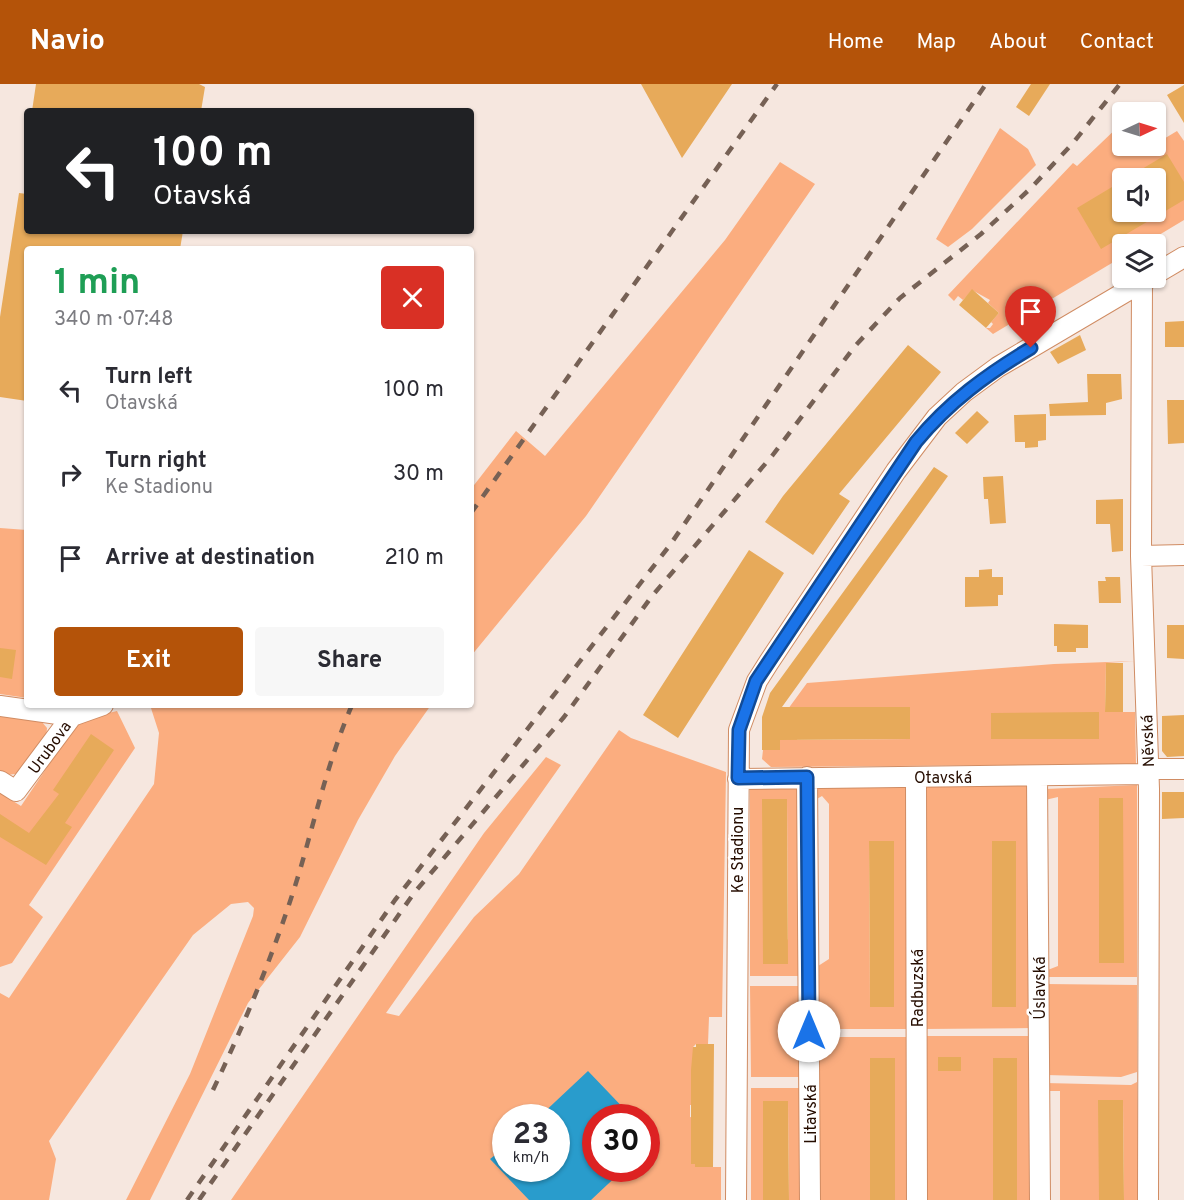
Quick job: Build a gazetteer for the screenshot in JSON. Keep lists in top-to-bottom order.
{
  "streets": {
    "street": [
      "Něvská",
      "Urubova",
      "Otavská",
      "Ke Stadionu",
      "Radbuzská",
      "Úslavská",
      "Litavská"
    ]
  },
  "crossings": [
    ["Něvská", "Otavská"],
    ["Otavská", "Ke Stadionu"],
    ["Otavská", "Radbuzská"],
    ["Otavská", "Úslavská"],
    ["Otavská", "Litavská"]
  ],
  "north": "right",
  "page": {
    "header": "Navio",
    "nav": [
      "Home",
      "Map",
      "About",
      "Contact"
    ],
    "turn": ["100 m", "Otavská"],
    "heading": ["1 min", "340 m · 07:48"],
    "list": [
      {
        "name": "Turn left",
        "note": "Otavská",
        "value": "100 m"
      },
      {
        "name": "Turn right",
        "note": "Ke Stadionu",
        "value": "30 m"
      },
      {
        "name": "Arrive at destination",
        "value": "210 m"
      }
    ],
    "buttons": ["Exit", "Share"],
    "speed": "23 km/h",
    "limit": "30"
  }
}
